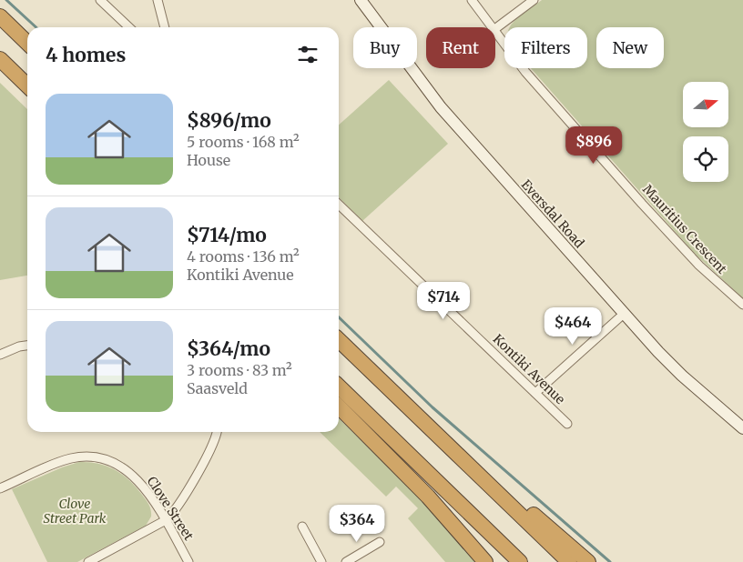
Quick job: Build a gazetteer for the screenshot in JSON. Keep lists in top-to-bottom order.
{
  "streets": {
    "main road": ["Eversdal Road"],
    "street": ["Mauritius Crescent", "Kontiki Avenue", "Clove Street"]
  },
  "parks": ["Clove Street Park"],
  "north": "right",
  "page": {
    "chip": [
      "Buy",
      "Rent",
      "Filters",
      "New"
    ],
    "heading": "4 homes",
    "list": [
      {
        "name": "$896/mo",
        "note": "5 rooms · 168 m² · House"
      },
      {
        "name": "$714/mo",
        "note": "4 rooms · 136 m² · Kontiki Avenue"
      },
      {
        "name": "$364/mo",
        "note": "3 rooms · 83 m² · Saasveld"
      }
    ],
    "price": [
      "$896",
      "$714",
      "$464",
      "$364"
    ]
  }
}
